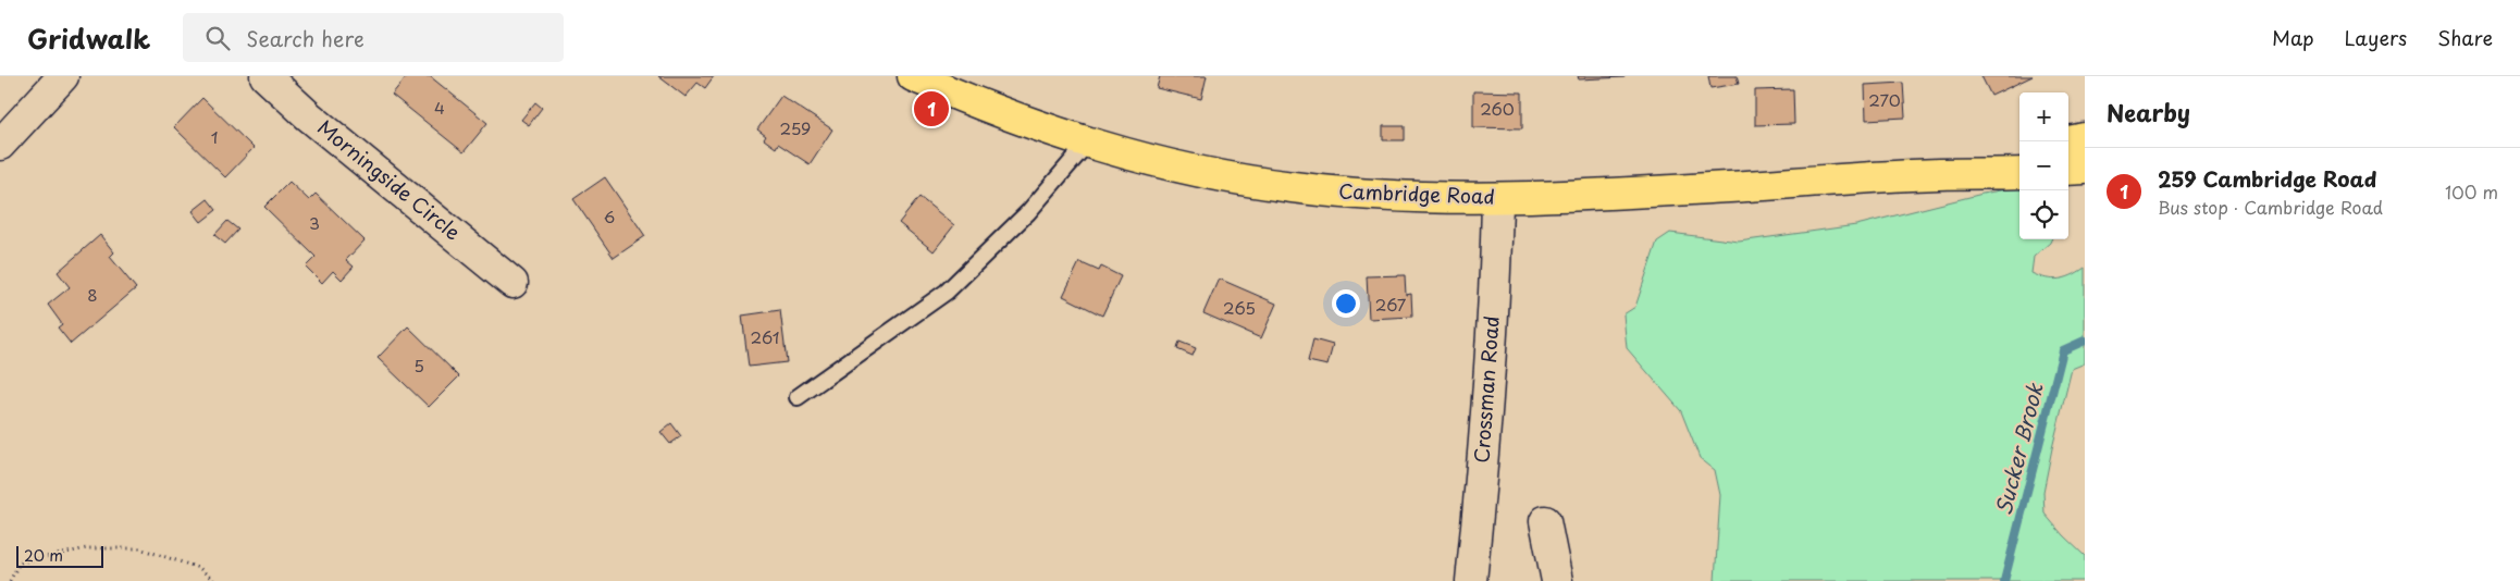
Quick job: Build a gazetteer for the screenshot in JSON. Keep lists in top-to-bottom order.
{
  "streets": {
    "highway": ["Cambridge Road"],
    "street": ["Morningside Circle", "Crossman Road"]
  },
  "crossings": [
    ["Cambridge Road", "Crossman Road"]
  ],
  "water": ["Sucker Brook"],
  "house_numbers": [
    "270",
    "4",
    "260",
    "259",
    "1",
    "6",
    "3",
    "8",
    "267",
    "265",
    "261",
    "5"
  ],
  "scale_bar": "20 m",
  "page": {
    "header": "Gridwalk",
    "search": "Search here",
    "nav": ["Map", "Layers", "Share"],
    "heading": "Nearby",
    "pins": "1",
    "map_buttons": ["+", "−"],
    "list": [
      {
        "mark": "1",
        "name": "259 Cambridge Road",
        "note": "Bus stop · Cambridge Road",
        "value": "100 m"
      }
    ],
    "scale": "20 m"
  }
}
